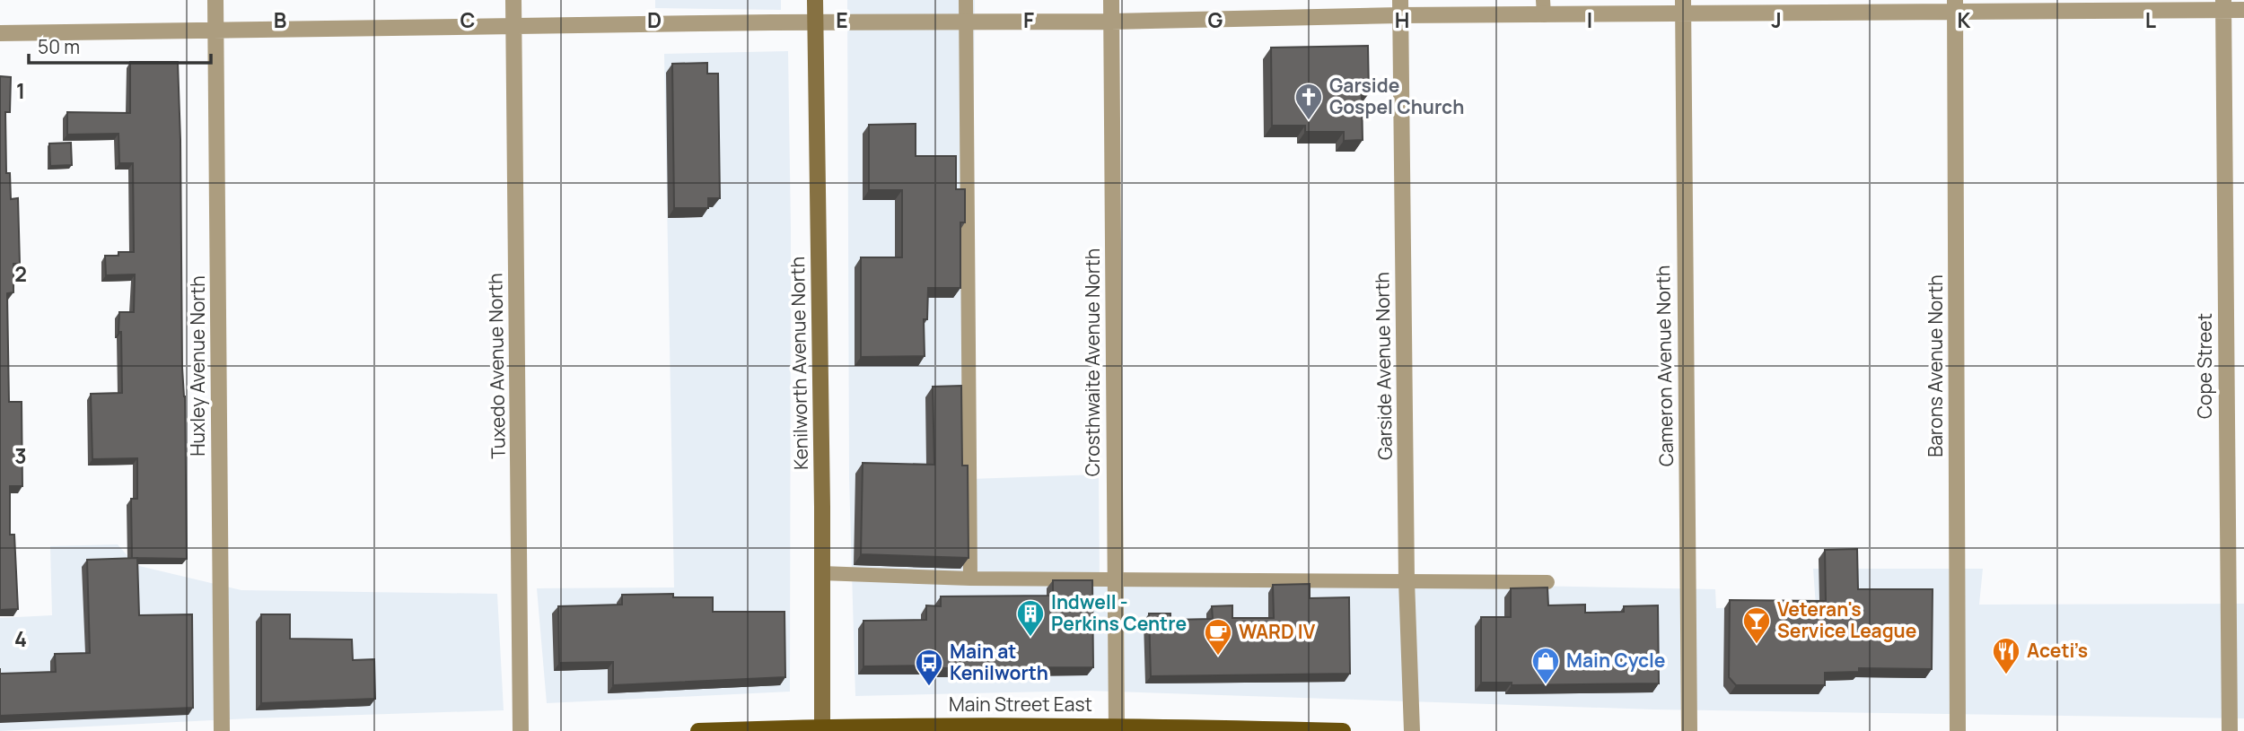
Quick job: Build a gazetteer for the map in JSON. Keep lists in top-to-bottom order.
{
  "streets": {
    "main road": ["Kenilworth Avenue North", "Main Street East"],
    "street": [
      "Crosthwaite Avenue North",
      "Huxley Avenue North",
      "Tuxedo Avenue North",
      "Garside Avenue North",
      "Cameron Avenue North",
      "Barons Avenue North",
      "Cope Street"
    ]
  },
  "crossings": [
    ["Crosthwaite Avenue North", "Main Street East"],
    ["Kenilworth Avenue North", "Main Street East"]
  ],
  "places": {
    "church": ["Garside Gospel Church"],
    "building": ["Indwell - Perkins Centre"],
    "bar": ["Veteran's Service League"],
    "cafe": ["WARD IV"],
    "restaurant": ["Aceti’s"],
    "shop": ["Main Cycle"],
    "bus stop": ["Main at Kenilworth"]
  },
  "scale_bar": "50 m",
  "grid": {
    "columns": [
      "B",
      "C",
      "D",
      "E",
      "F",
      "G",
      "H",
      "I",
      "J",
      "K",
      "L"
    ],
    "rows": [
      "1",
      "2",
      "3",
      "4"
    ]
  }
}
